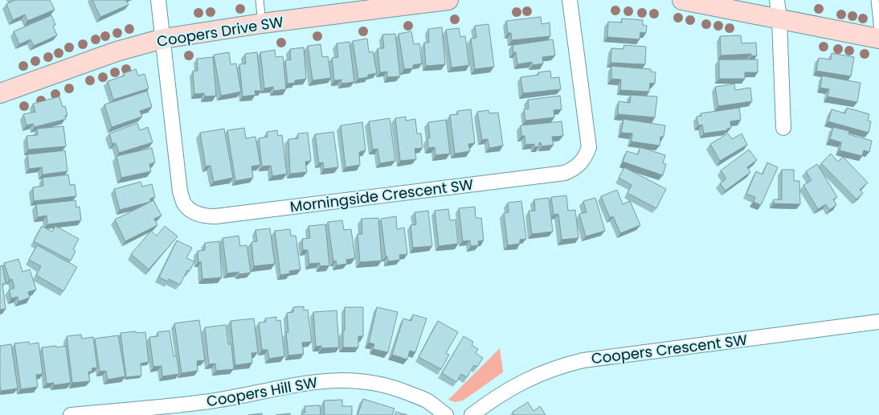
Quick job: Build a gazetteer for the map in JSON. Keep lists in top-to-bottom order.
{
  "streets": {
    "street": [
      "Coopers Drive SW",
      "Morningside Crescent SW",
      "Coopers Crescent SW",
      "Coopers Hill SW"
    ]
  },
  "crossings": [
    ["Coopers Drive SW", "Morningside Crescent SW"]
  ]
}
